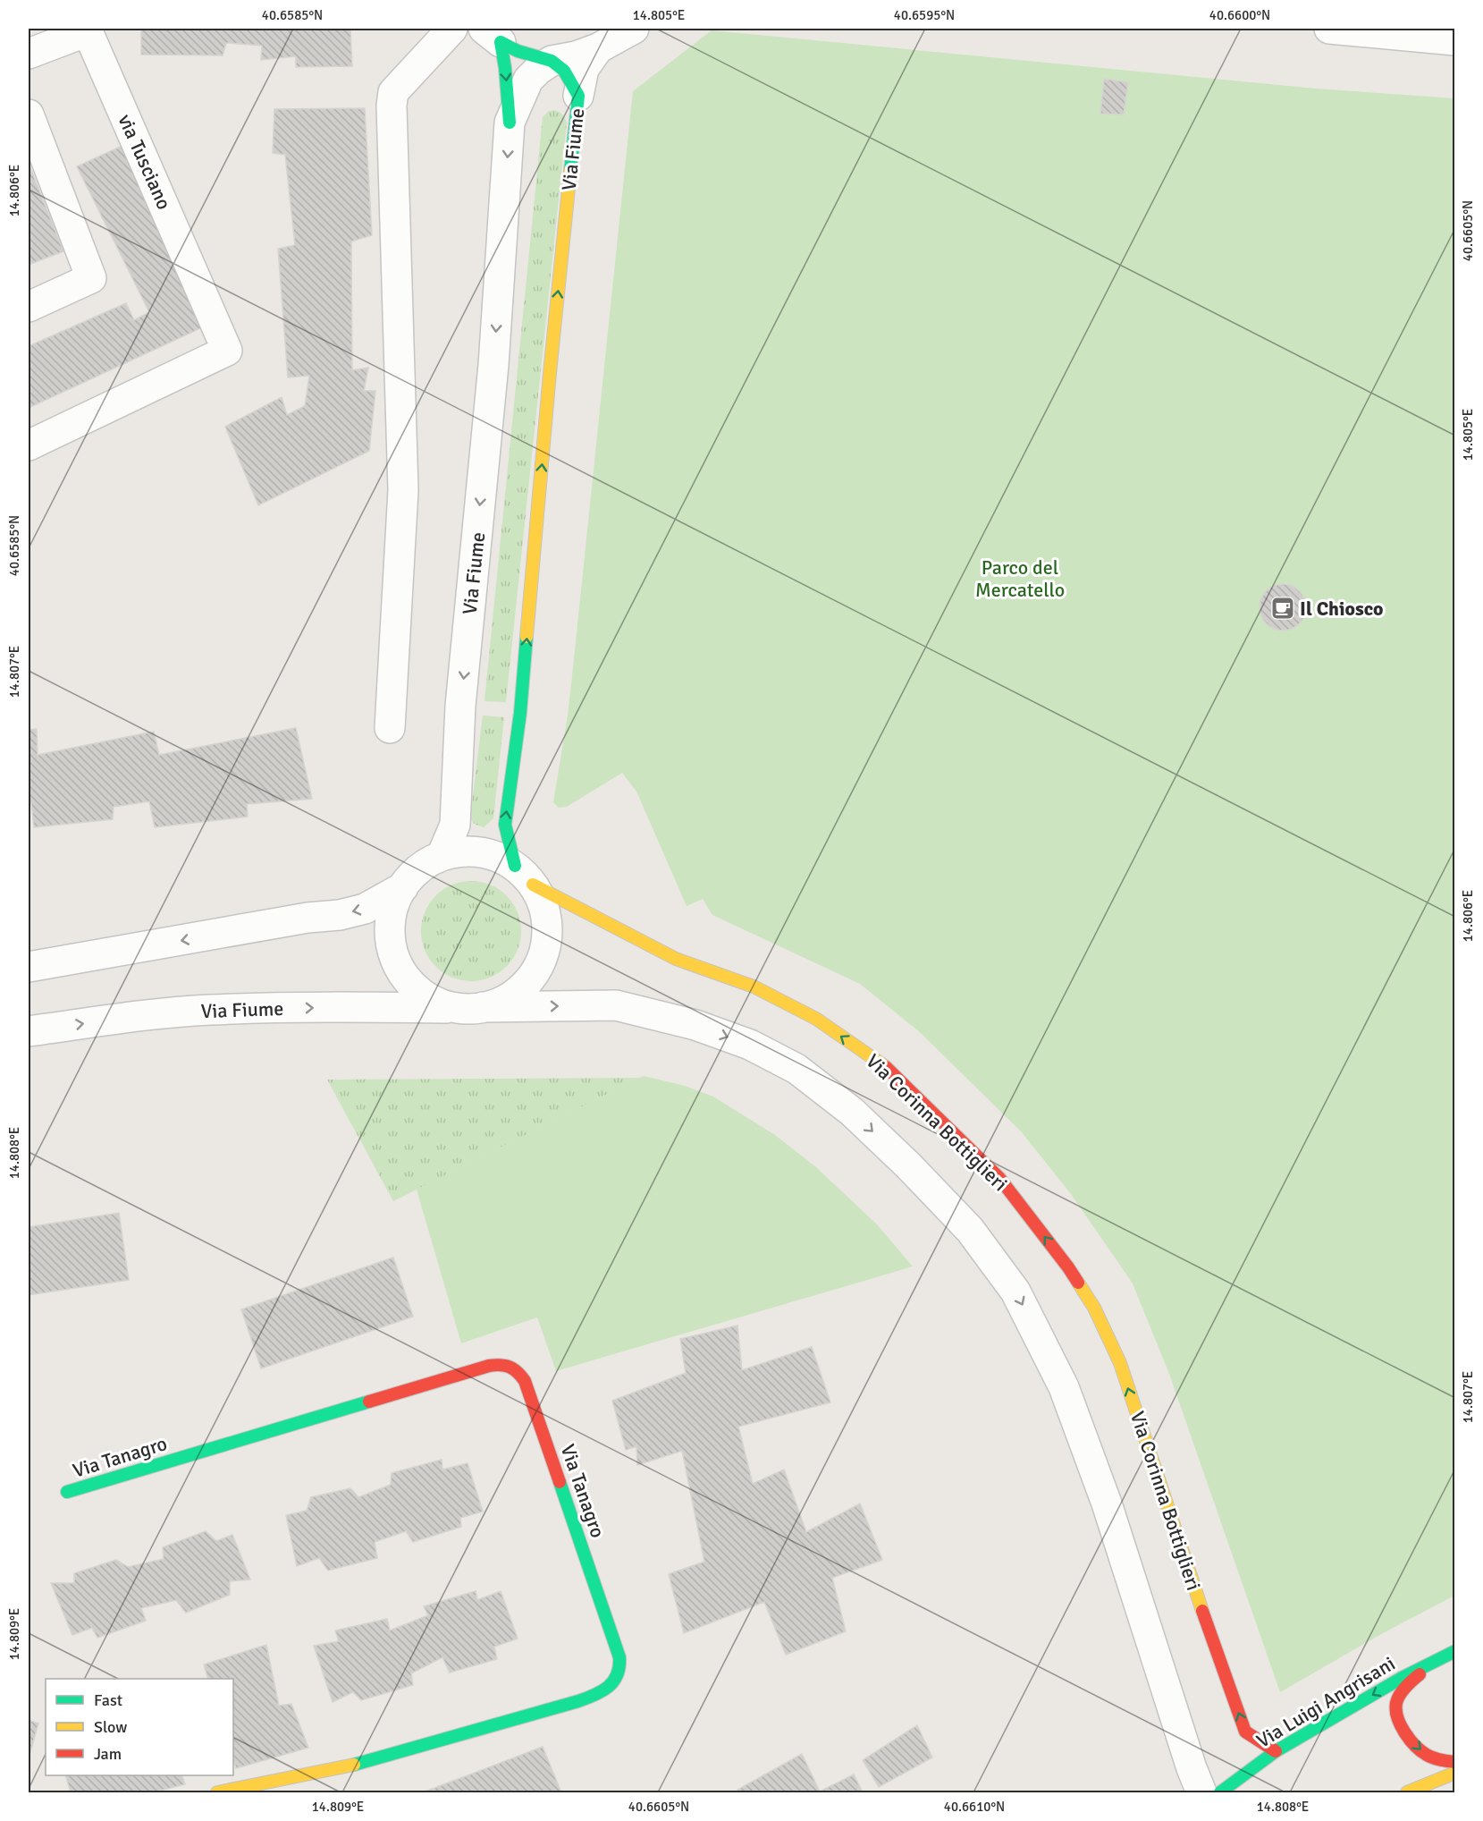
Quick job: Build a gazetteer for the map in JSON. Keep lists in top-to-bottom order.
{
  "streets": {
    "street": [
      "Via Fiume",
      "via Tusciano",
      "Via Corinna Bottiglieri",
      "Via Tanagro",
      "Via Luigi Angrisani"
    ]
  },
  "crossings": [
    ["Via Fiume", "Via Corinna Bottiglieri"],
    ["Via Corinna Bottiglieri", "Via Luigi Angrisani"]
  ],
  "one_way": ["Via Luigi Angrisani"],
  "parks": ["Parco del Mercatello"],
  "places": {
    "cafe": ["Il Chiosco"]
  },
  "legend": ["Fast", "Slow", "Jam"],
  "coordinates": [
    "40.6585°N",
    "14.805°E",
    "40.6595°N",
    "40.6600°N",
    "14.806°E",
    "40.6605°N",
    "14.807°E",
    "14.808°E",
    "14.809°E",
    "40.6610°N"
  ]
}
